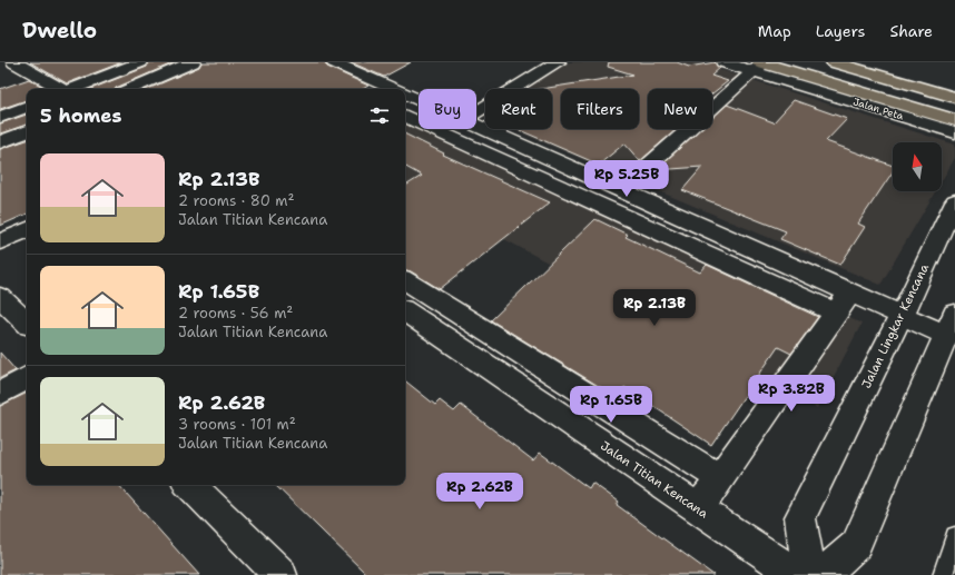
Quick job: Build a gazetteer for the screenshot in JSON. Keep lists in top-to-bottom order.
{
  "streets": {
    "main road": ["Jalan Peta"],
    "street": ["Jalan Lingkar Kencana", "Jalan Titian Kencana"]
  },
  "north": "top",
  "page": {
    "header": "Dwello",
    "nav": ["Map", "Layers", "Share"],
    "chip": [
      "Buy",
      "Rent",
      "Filters",
      "New"
    ],
    "heading": "5 homes",
    "list": [
      {
        "name": "Rp 2.13B",
        "note": "2 rooms · 80 m² · Jalan Titian Kencana"
      },
      {
        "name": "Rp 1.65B",
        "note": "2 rooms · 56 m² · Jalan Titian Kencana"
      },
      {
        "name": "Rp 2.62B",
        "note": "3 rooms · 101 m² · Jalan Titian Kencana"
      }
    ],
    "price": [
      "Rp 5.25B",
      "Rp 2.13B",
      "Rp 3.82B",
      "Rp 1.65B",
      "Rp 2.62B"
    ]
  }
}
